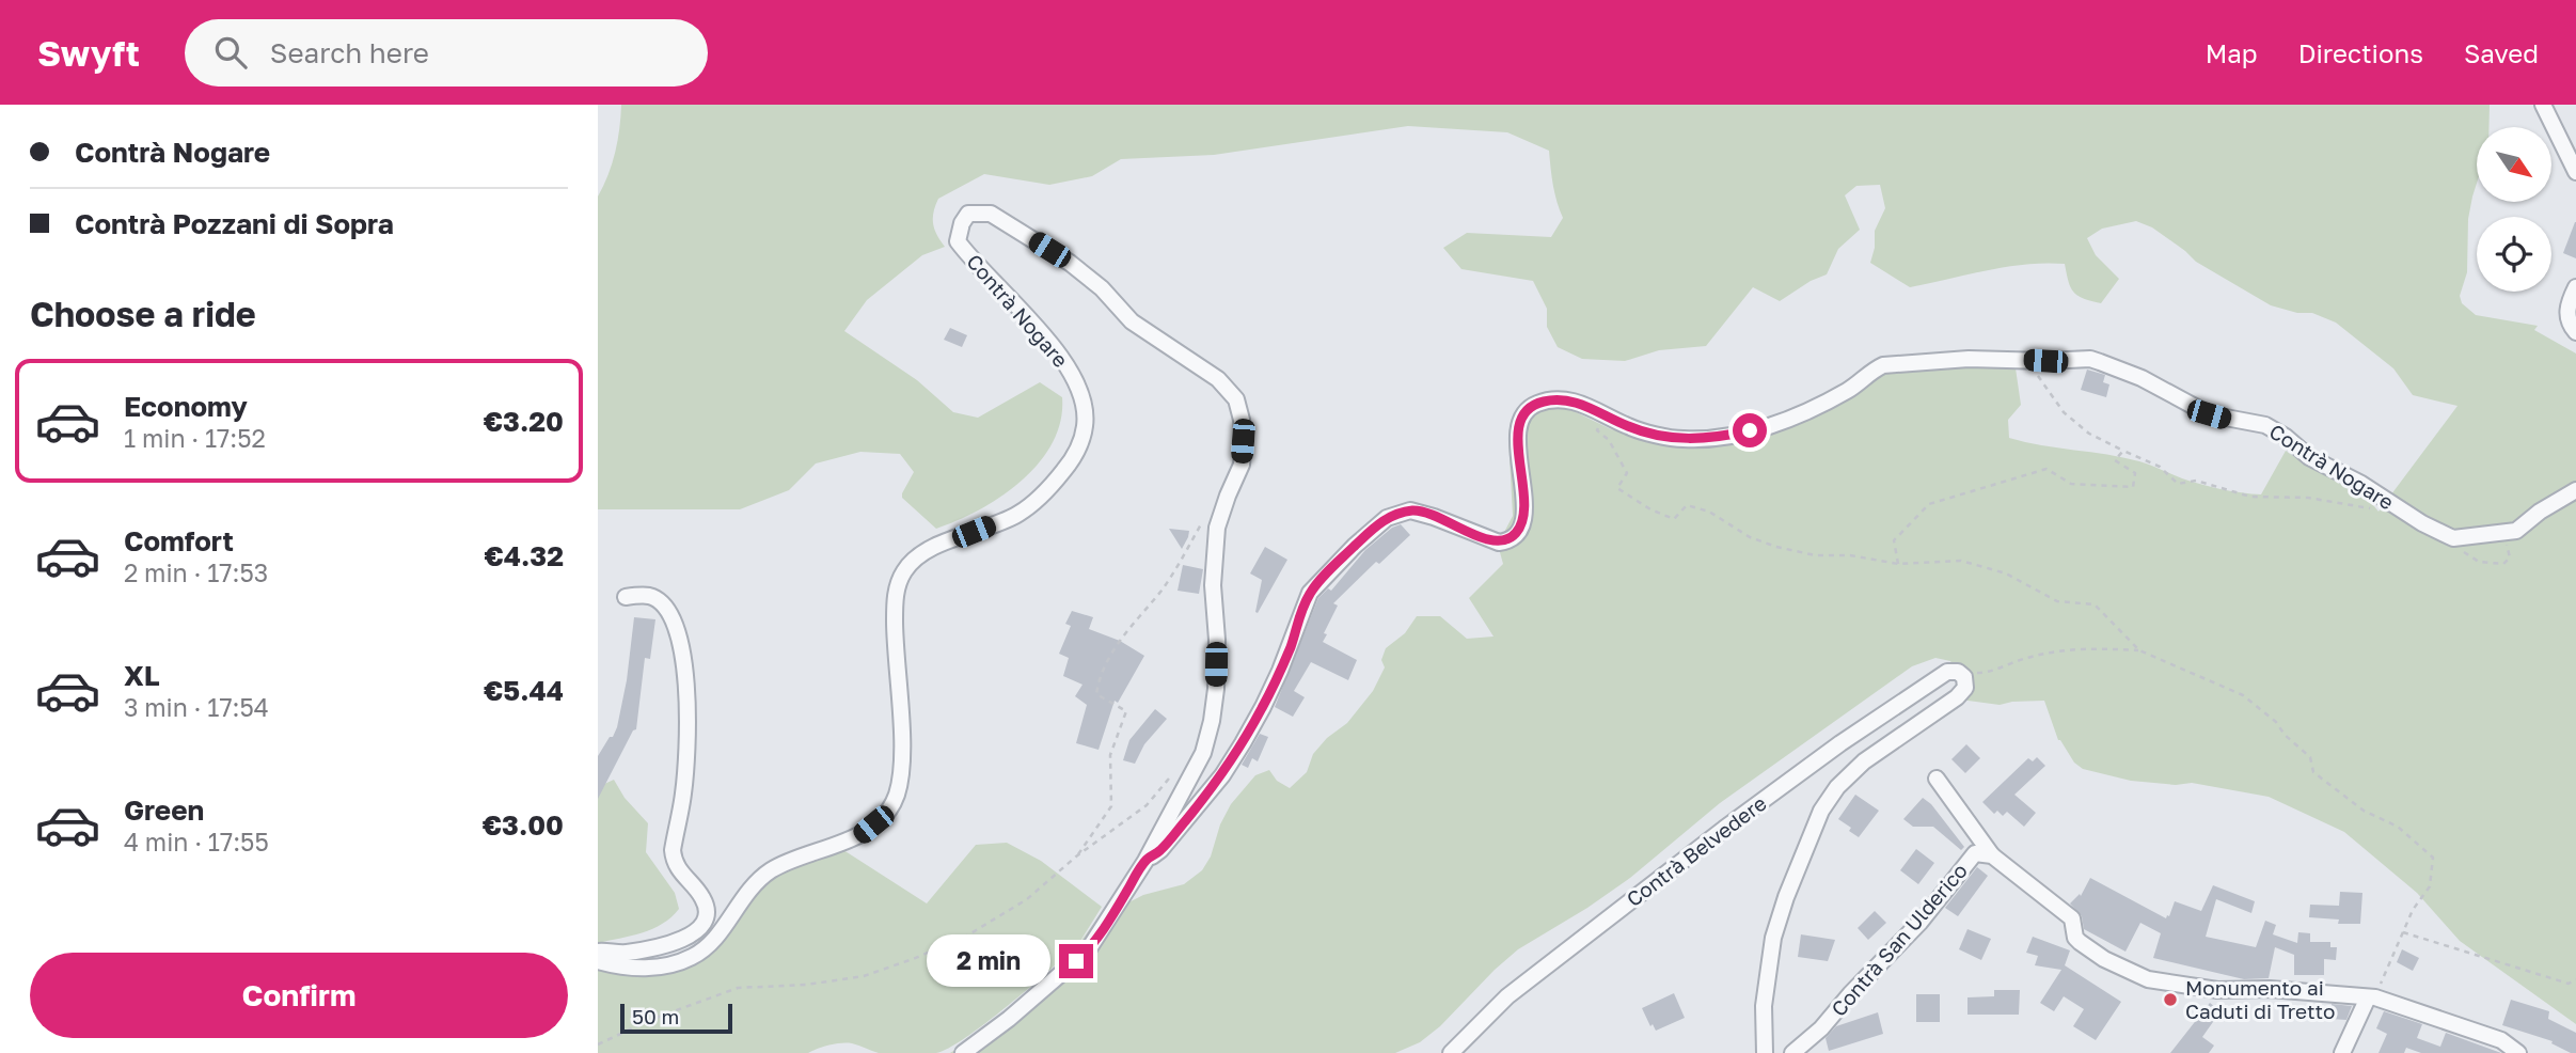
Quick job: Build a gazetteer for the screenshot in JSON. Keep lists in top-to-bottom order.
{
  "streets": {
    "street": ["Contrà Nogare", "Contrà Belvedere", "Contrà San Ulderico"]
  },
  "places": ["Monumento ai Caduti di Tretto"],
  "scale_bar": "50 m",
  "north": "bottom right",
  "page": {
    "header": "Swyft",
    "search": "Search here",
    "nav": ["Map", "Directions", "Saved"],
    "banner": ["Contrà Nogare", "Contrà Pozzani di Sopra"],
    "heading": "Choose a ride",
    "list": [
      {
        "name": "Economy",
        "note": "1 min · 17:52",
        "value": "€3.20"
      },
      {
        "name": "Comfort",
        "note": "2 min · 17:53",
        "value": "€4.32"
      },
      {
        "name": "XL",
        "note": "3 min · 17:54",
        "value": "€5.44"
      },
      {
        "name": "Green",
        "note": "4 min · 17:55",
        "value": "€3.00"
      }
    ],
    "bubble": "2 min",
    "buttons": "Confirm",
    "scale": "50 m"
  }
}
